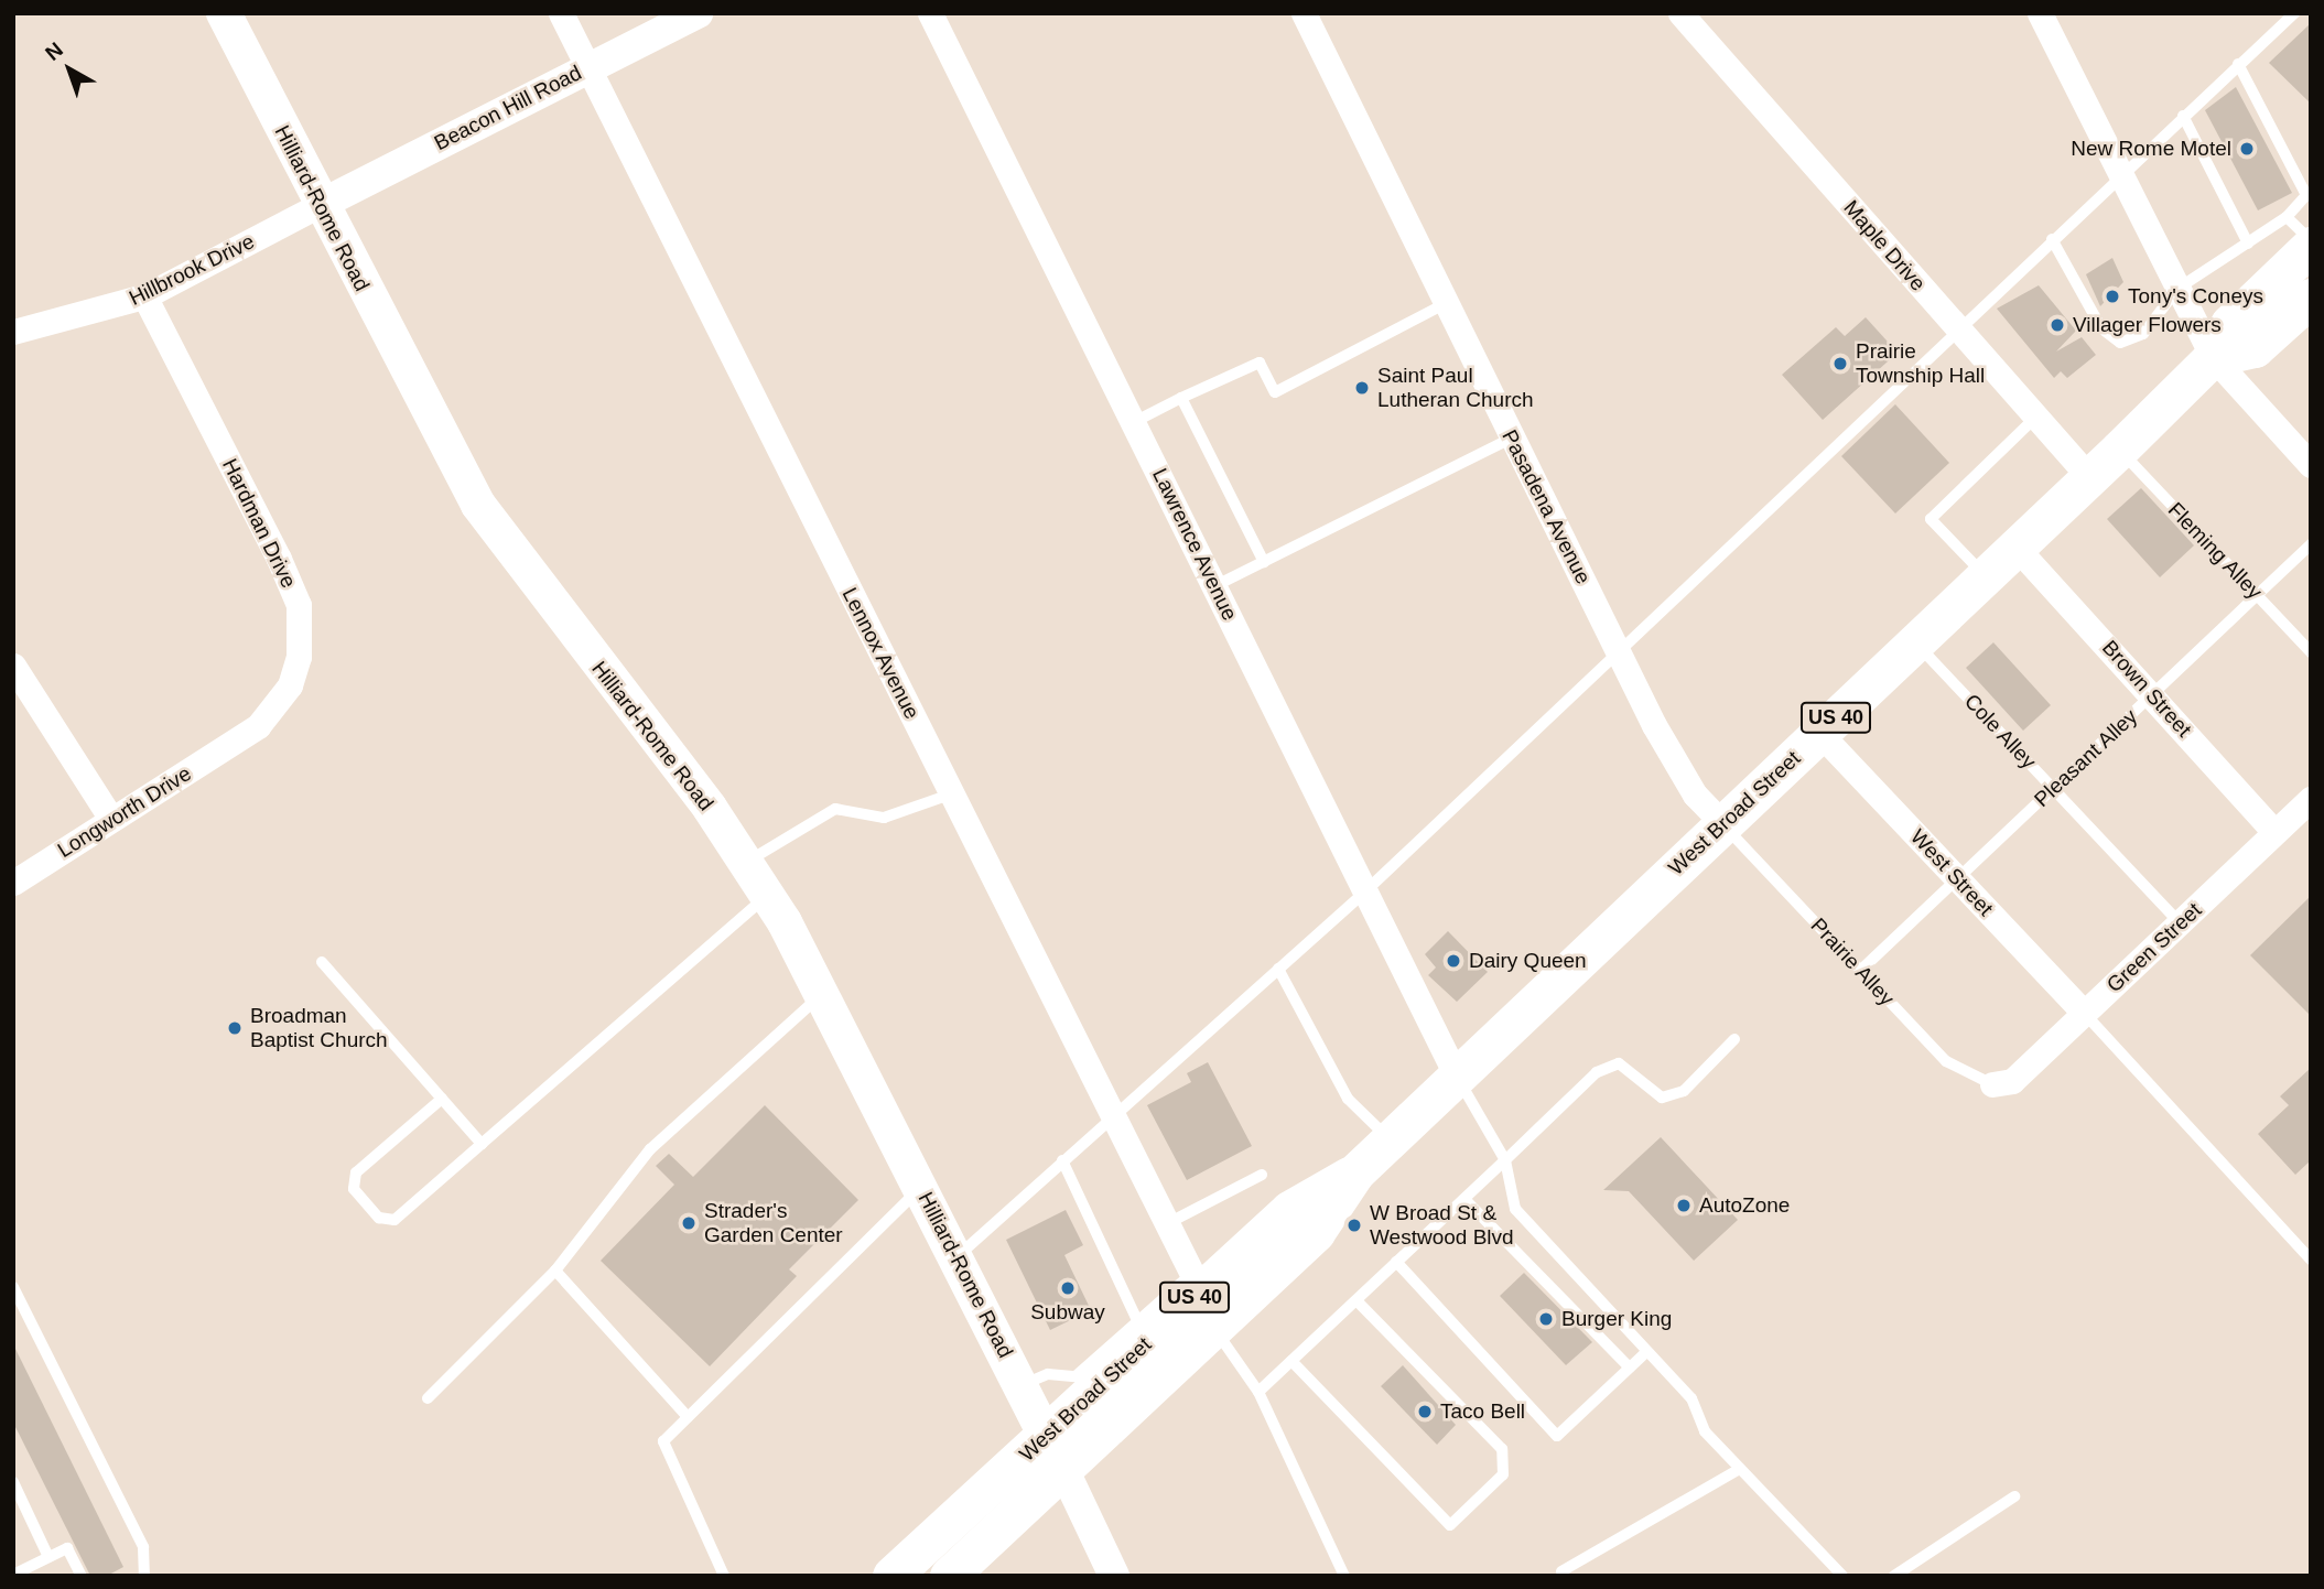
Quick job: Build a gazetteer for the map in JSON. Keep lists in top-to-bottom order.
{
  "streets": {
    "main road": ["Hilliard-Rome Road", "US 40", "West Broad Street"],
    "street": [
      "Beacon Hill Road",
      "Maple Drive",
      "Hillbrook Drive",
      "Pasadena Avenue",
      "Hardman Drive",
      "Lawrence Avenue",
      "Lennox Avenue",
      "Brown Street",
      "Longworth Drive",
      "West Street",
      "Green Street"
    ],
    "lane": [
      "Fleming Alley",
      "Cole Alley",
      "Pleasant Alley",
      "Prairie Alley"
    ]
  },
  "crossings": [
    ["Beacon Hill Road", "Hilliard-Rome Road"],
    ["Beacon Hill Road", "Hillbrook Drive"],
    ["Beacon Hill Road", "Lennox Avenue"],
    ["Hilliard-Rome Road", "Hillbrook Drive"],
    ["Hilliard-Rome Road", "West Broad Street"],
    ["Maple Drive", "West Broad Street"],
    ["Hillbrook Drive", "Hardman Drive"],
    ["Pasadena Avenue", "West Broad Street"],
    ["Pasadena Avenue", "Prairie Alley"],
    ["Hardman Drive", "Longworth Drive"],
    ["Lawrence Avenue", "West Broad Street"],
    ["Fleming Alley", "Pleasant Alley"],
    ["Fleming Alley", "West Broad Street"],
    ["Lennox Avenue", "West Broad Street"],
    ["Brown Street", "Pleasant Alley"],
    ["Brown Street", "West Broad Street"],
    ["Brown Street", "Green Street"],
    ["Cole Alley", "Pleasant Alley"],
    ["Cole Alley", "West Broad Street"],
    ["Cole Alley", "Green Street"],
    ["Pleasant Alley", "West Street"],
    ["Pleasant Alley", "Prairie Alley"],
    ["West Broad Street", "West Street"],
    ["West Broad Street", "Prairie Alley"],
    ["West Street", "Green Street"],
    ["Green Street", "Prairie Alley"]
  ],
  "places": [
    "New Rome Motel",
    "Tony's Coneys",
    "Villager Flowers",
    "Prairie Township Hall",
    "Saint Paul Lutheran Church",
    "Dairy Queen",
    "Broadman Baptist Church",
    "AutoZone",
    "Strader's Garden Center",
    "W Broad St & Westwood Blvd",
    "Subway",
    "Burger King",
    "Taco Bell"
  ],
  "north": "top left"
}
